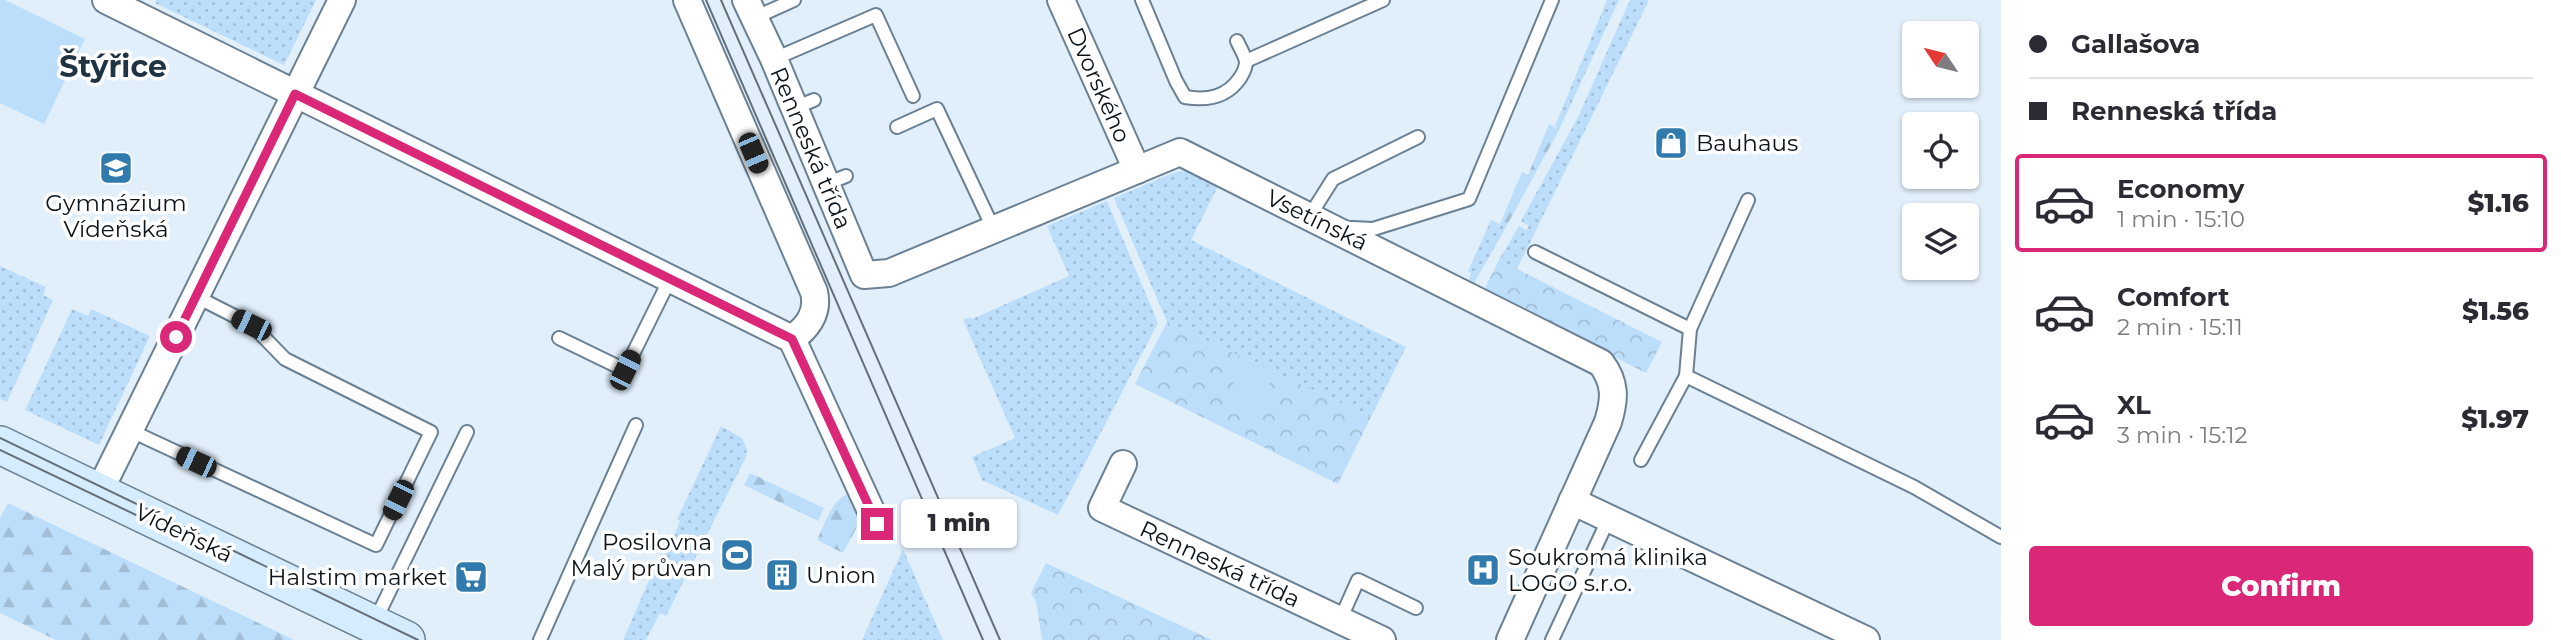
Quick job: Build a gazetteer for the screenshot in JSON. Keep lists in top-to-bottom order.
{
  "streets": {
    "main road": ["Vídeňská"],
    "street": ["Dvorského", "Renneská třída", "Vsetínská"]
  },
  "crossings": [
    ["Dvorského", "Vsetínská"],
    ["Renneská třída", "Vsetínská"]
  ],
  "districts": ["Štýřice"],
  "places": {
    "shop": ["Bauhaus"],
    "school or university": ["Gymnázium Vídeňská"],
    "sports": ["Posilovna Malý průvan"],
    "hospital": ["Soukromá klinika LOGO s.r.o."],
    "building": ["Union"],
    "supermarket": ["Halstim market"]
  },
  "north": "top left",
  "page": {
    "banner": ["Gallašova", "Renneská třída"],
    "list": [
      {
        "name": "Economy",
        "note": "1 min · 15:10",
        "value": "$1.16"
      },
      {
        "name": "Comfort",
        "note": "2 min · 15:11",
        "value": "$1.56"
      },
      {
        "name": "XL",
        "note": "3 min · 15:12",
        "value": "$1.97"
      }
    ],
    "bubble": "1 min",
    "buttons": "Confirm"
  }
}
